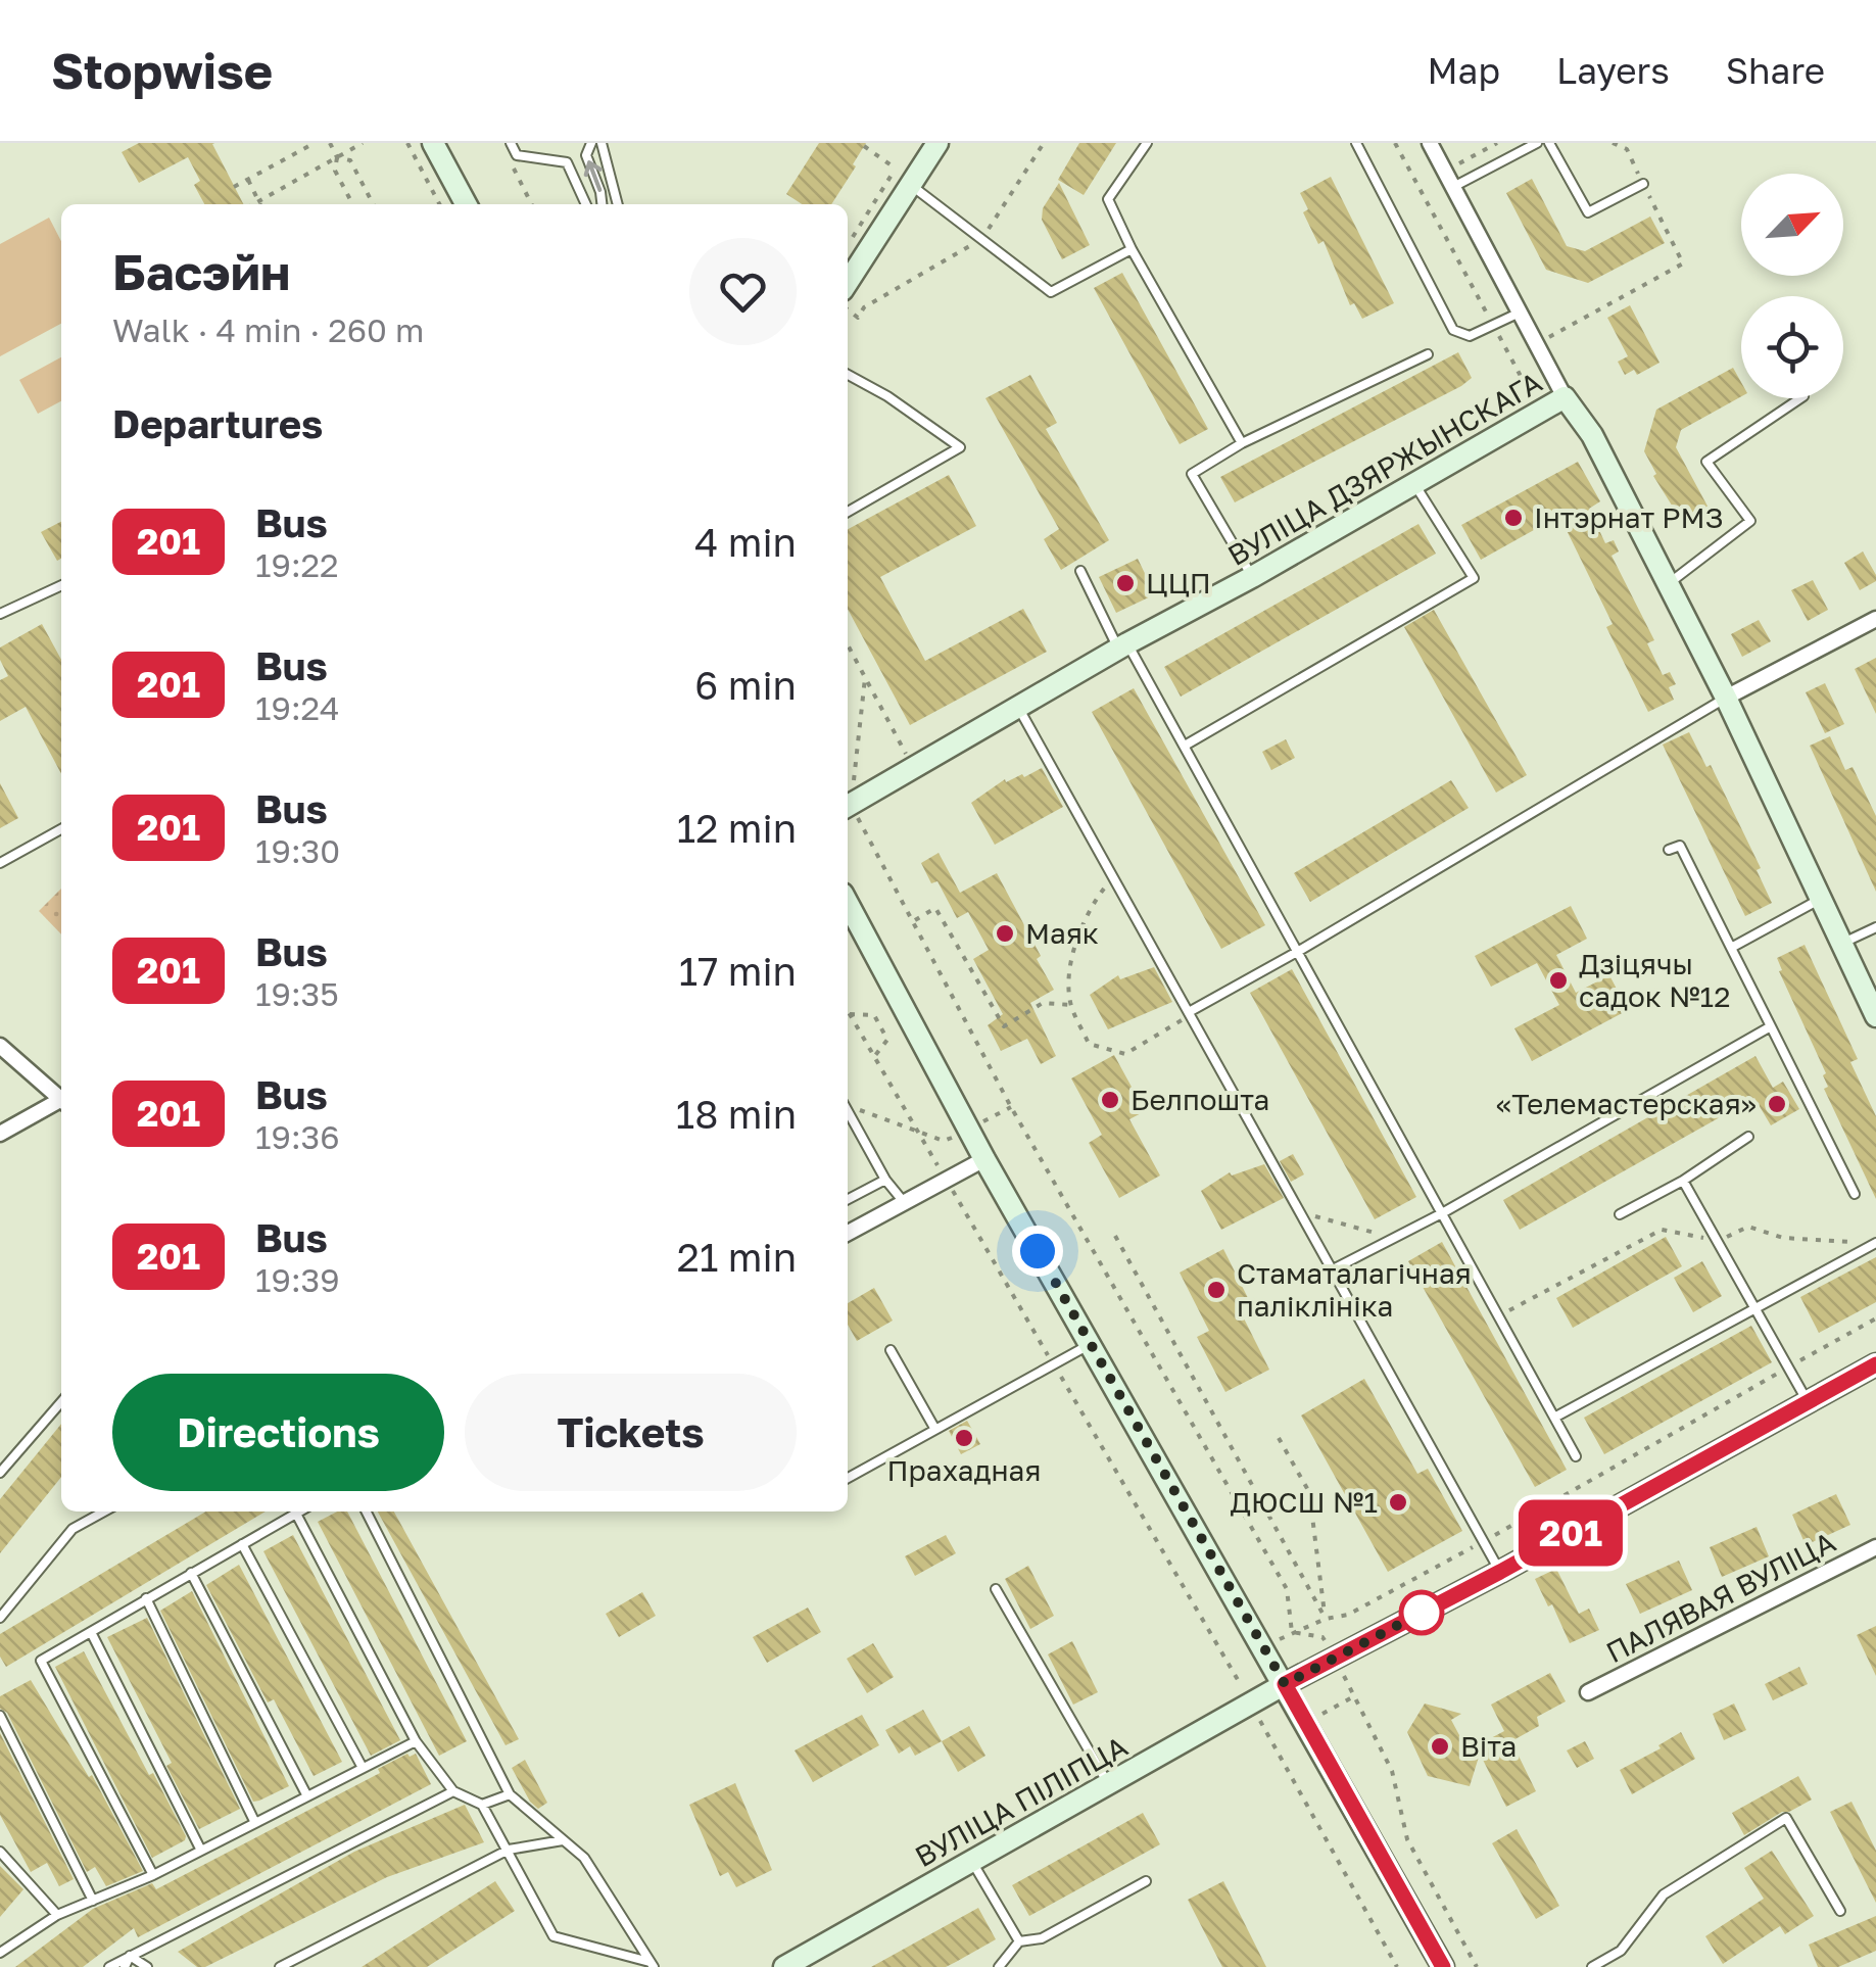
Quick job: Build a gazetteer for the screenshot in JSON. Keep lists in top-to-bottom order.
{
  "streets": {
    "street": ["ВУЛІЦА ДЗЯРЖЫНСКАГА", "ПАЛЯВАЯ ВУЛІЦА", "ВУЛІЦА ПІЛІПЦА"]
  },
  "places": [
    "Інтэрнат РМЗ",
    "ЦЦП",
    "Маяк",
    "Дзіцячы садок №12",
    "Белпошта",
    "«Телемастерская»",
    "Стаматалагічная паліклініка",
    "Прахадная",
    "ДЮСШ №1",
    "Віта"
  ],
  "lines": ["bus line 201"],
  "north": "top right",
  "page": {
    "header": "Stopwise",
    "nav": ["Map", "Layers", "Share"],
    "on_map": "201",
    "heading": [
      ["Басэйн", "Walk · 4 min · 260 m"],
      "Departures"
    ],
    "list": [
      {
        "mark": "201",
        "name": "Bus",
        "note": "19:22",
        "value": "4 min"
      },
      {
        "mark": "201",
        "name": "Bus",
        "note": "19:24",
        "value": "6 min"
      },
      {
        "mark": "201",
        "name": "Bus",
        "note": "19:30",
        "value": "12 min"
      },
      {
        "mark": "201",
        "name": "Bus",
        "note": "19:35",
        "value": "17 min"
      },
      {
        "mark": "201",
        "name": "Bus",
        "note": "19:36",
        "value": "18 min"
      },
      {
        "mark": "201",
        "name": "Bus",
        "note": "19:39",
        "value": "21 min"
      }
    ],
    "buttons": ["Directions", "Tickets"]
  }
}
